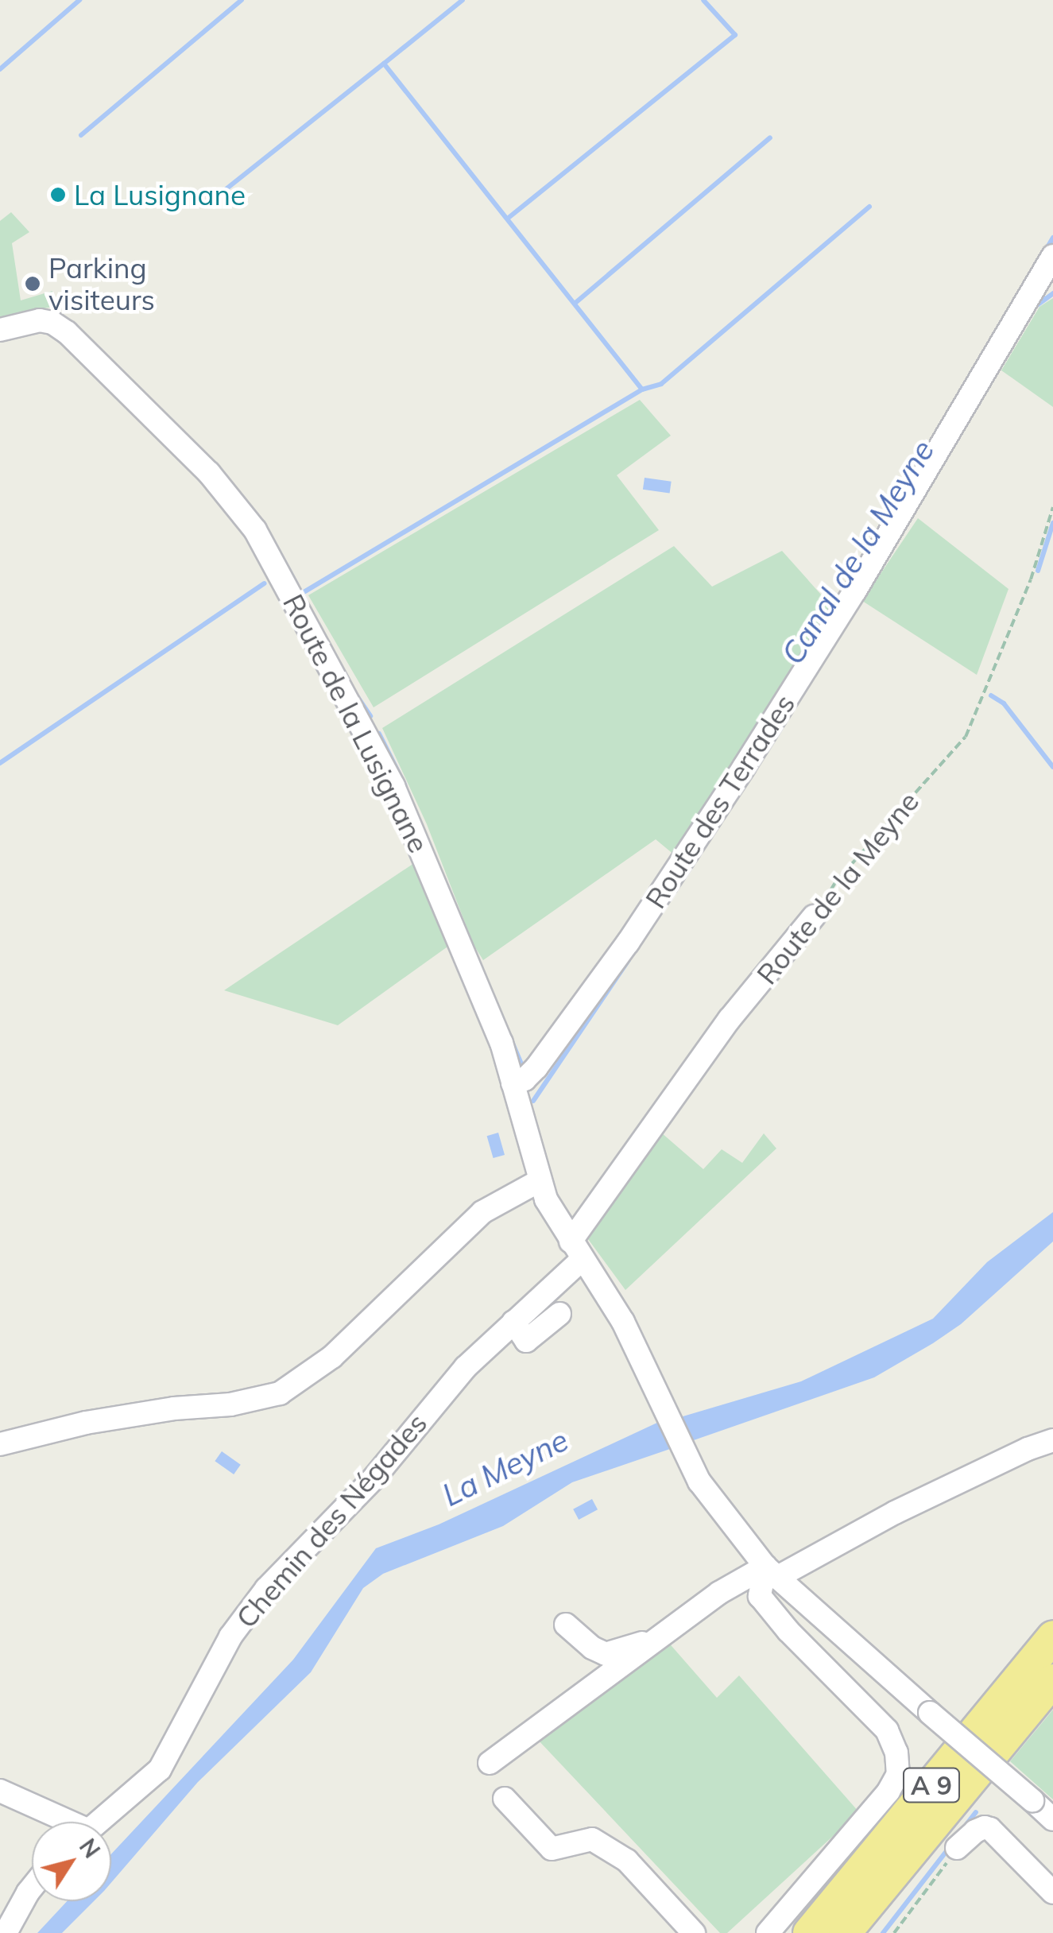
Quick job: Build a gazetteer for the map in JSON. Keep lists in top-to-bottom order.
{
  "streets": {
    "highway": ["A 9"],
    "street": [
      "Route de la Lusignane",
      "Route des Terrades",
      "Route de la Meyne",
      "Chemin des Négades"
    ]
  },
  "crossings": [
    ["Route de la Lusignane", "Route des Terrades"],
    ["Route de la Lusignane", "Route de la Meyne"],
    ["Route de la Lusignane", "Chemin des Négades"],
    ["Route de la Meyne", "Chemin des Négades"]
  ],
  "water": ["Canal de la Meyne", "La Meyne"],
  "places": ["La Lusignane", "Parking visiteurs"],
  "north": "top right"
}
